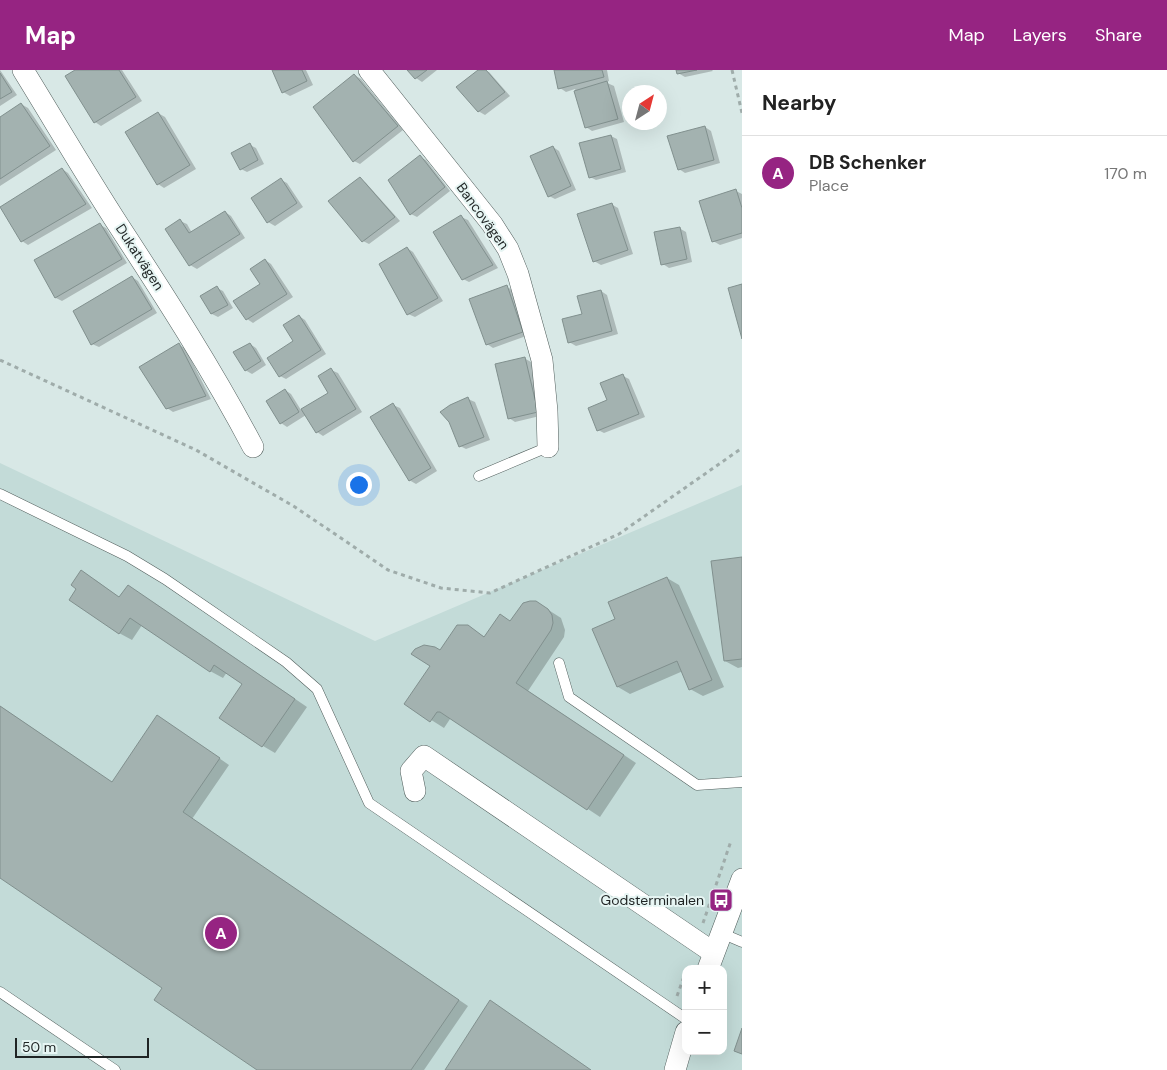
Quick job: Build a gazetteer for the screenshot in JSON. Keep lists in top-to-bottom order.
{
  "streets": {
    "street": ["Bancovägen", "Dukatvägen"]
  },
  "places": {
    "bus stop": ["Godsterminalen"]
  },
  "scale_bar": "50 m",
  "north": "top right",
  "page": {
    "header": "Map",
    "nav": ["Map", "Layers", "Share"],
    "heading": "Nearby",
    "list": [
      {
        "mark": "A",
        "name": "DB Schenker",
        "note": "Place",
        "value": "170 m"
      }
    ],
    "pins": "A",
    "map_buttons": ["+", "−"],
    "scale": "50 m"
  }
}
